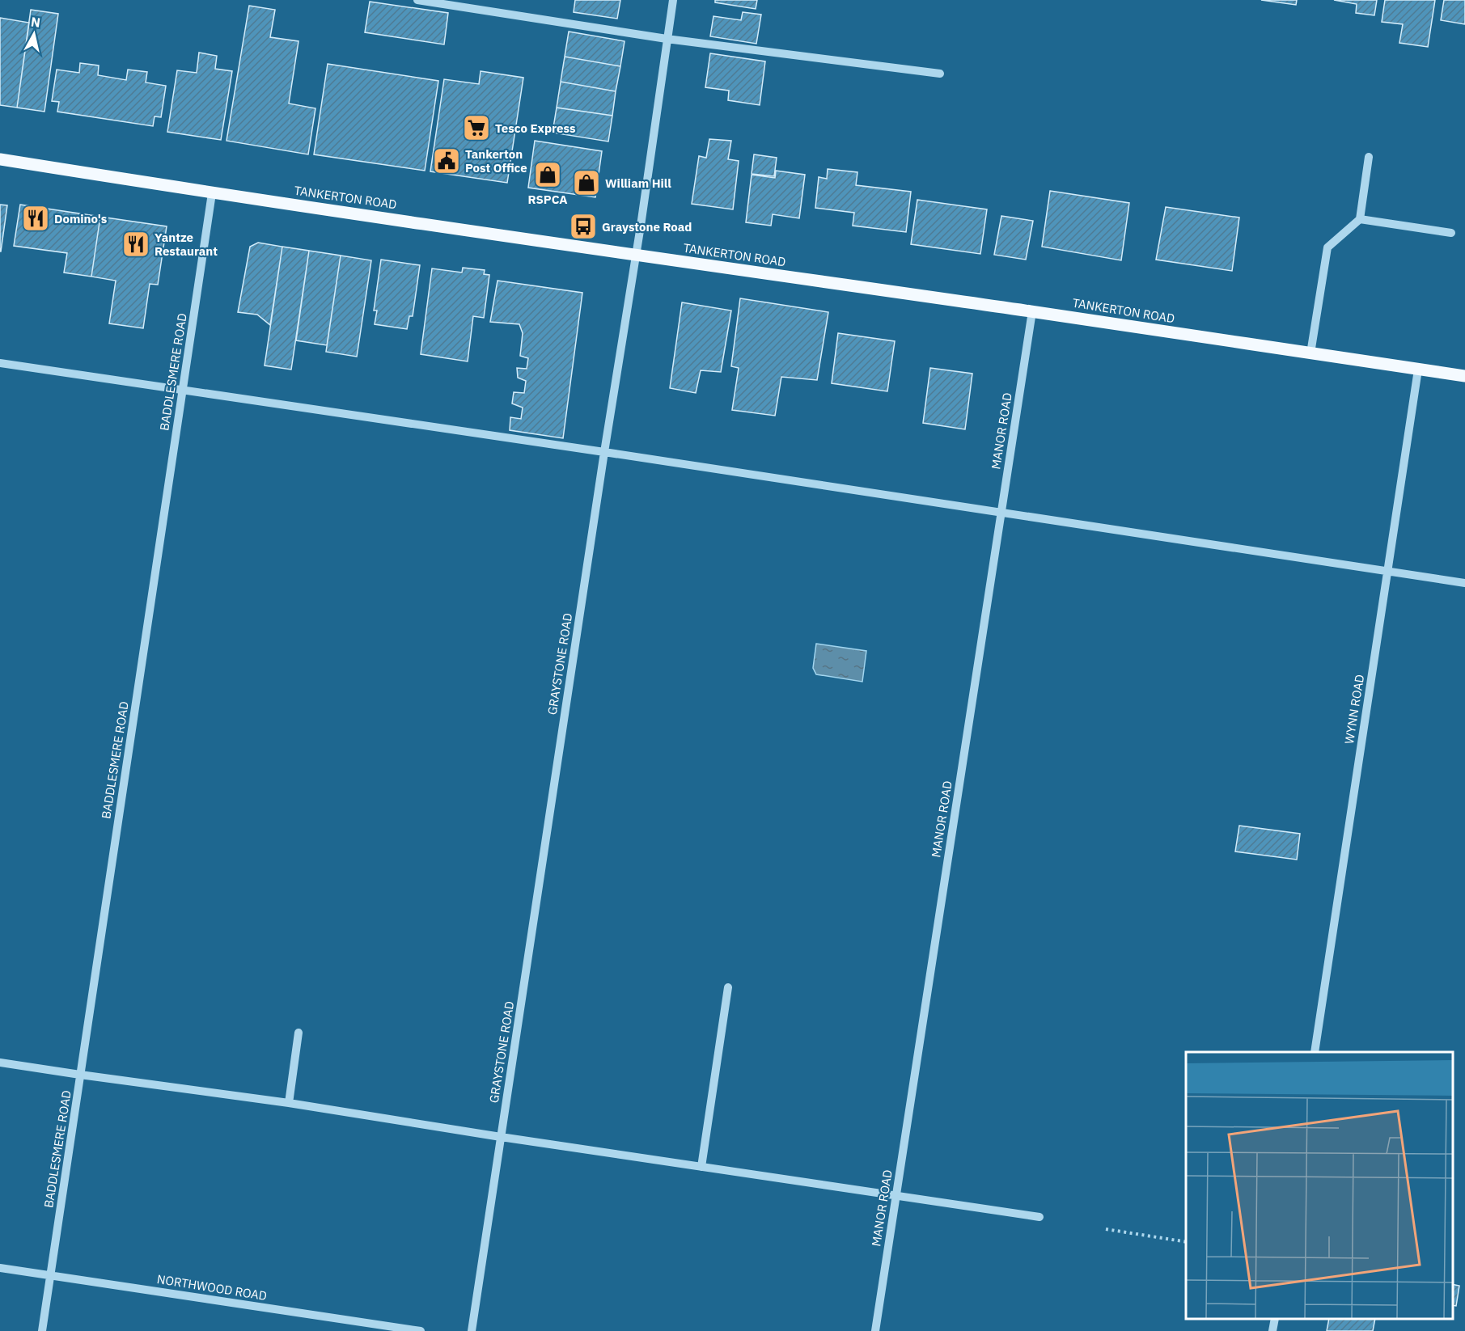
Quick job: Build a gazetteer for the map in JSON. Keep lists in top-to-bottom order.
{
  "streets": {
    "main road": ["TANKERTON ROAD"],
    "street": [
      "BADDLESMERE ROAD",
      "MANOR ROAD",
      "GRAYSTONE ROAD",
      "WYNN ROAD",
      "NORTHWOOD ROAD"
    ]
  },
  "crossings": [
    ["TANKERTON ROAD", "BADDLESMERE ROAD"],
    ["TANKERTON ROAD", "MANOR ROAD"],
    ["TANKERTON ROAD", "GRAYSTONE ROAD"],
    ["TANKERTON ROAD", "WYNN ROAD"],
    ["BADDLESMERE ROAD", "NORTHWOOD ROAD"]
  ],
  "places": {
    "supermarket": ["Tesco Express"],
    "public building": ["Tankerton Post Office"],
    "shop": ["RSPCA", "William Hill"],
    "restaurant": ["Domino's", "Yantze Restaurant"],
    "bus stop": ["Graystone Road"]
  },
  "north": "top"
}
